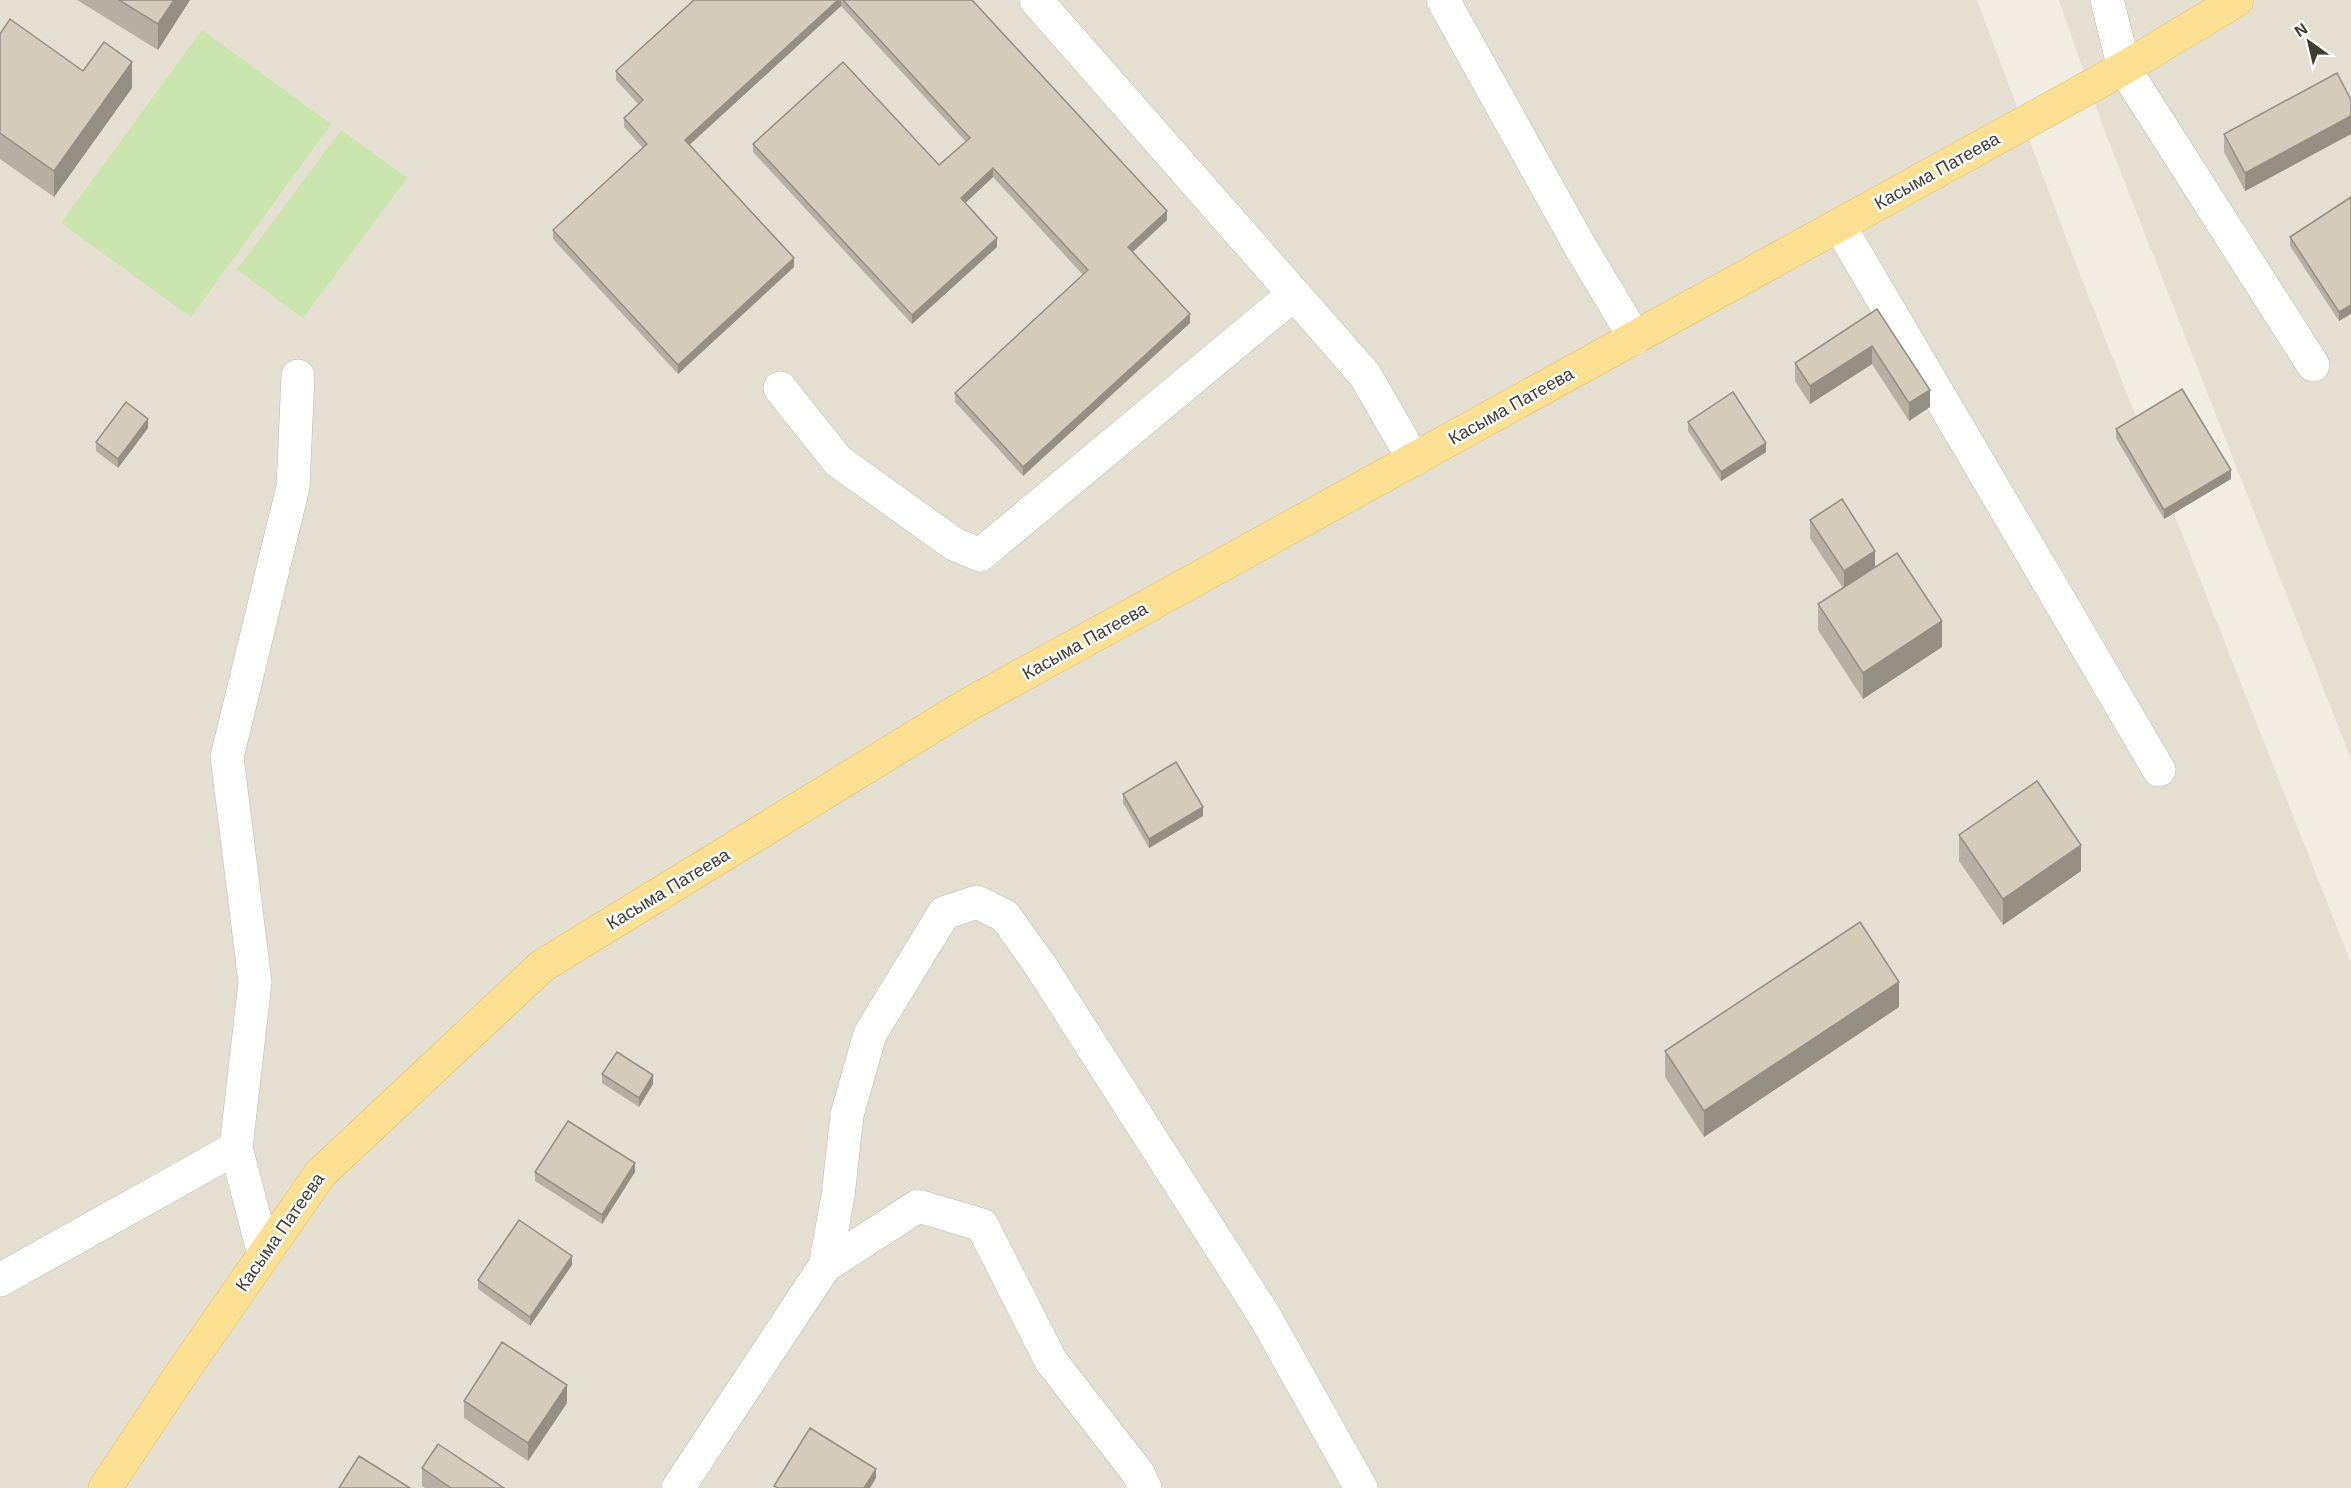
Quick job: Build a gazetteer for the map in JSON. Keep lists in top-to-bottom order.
{
  "streets": {
    "main road": ["Касыма Патеева"]
  },
  "north": "top left"
}
